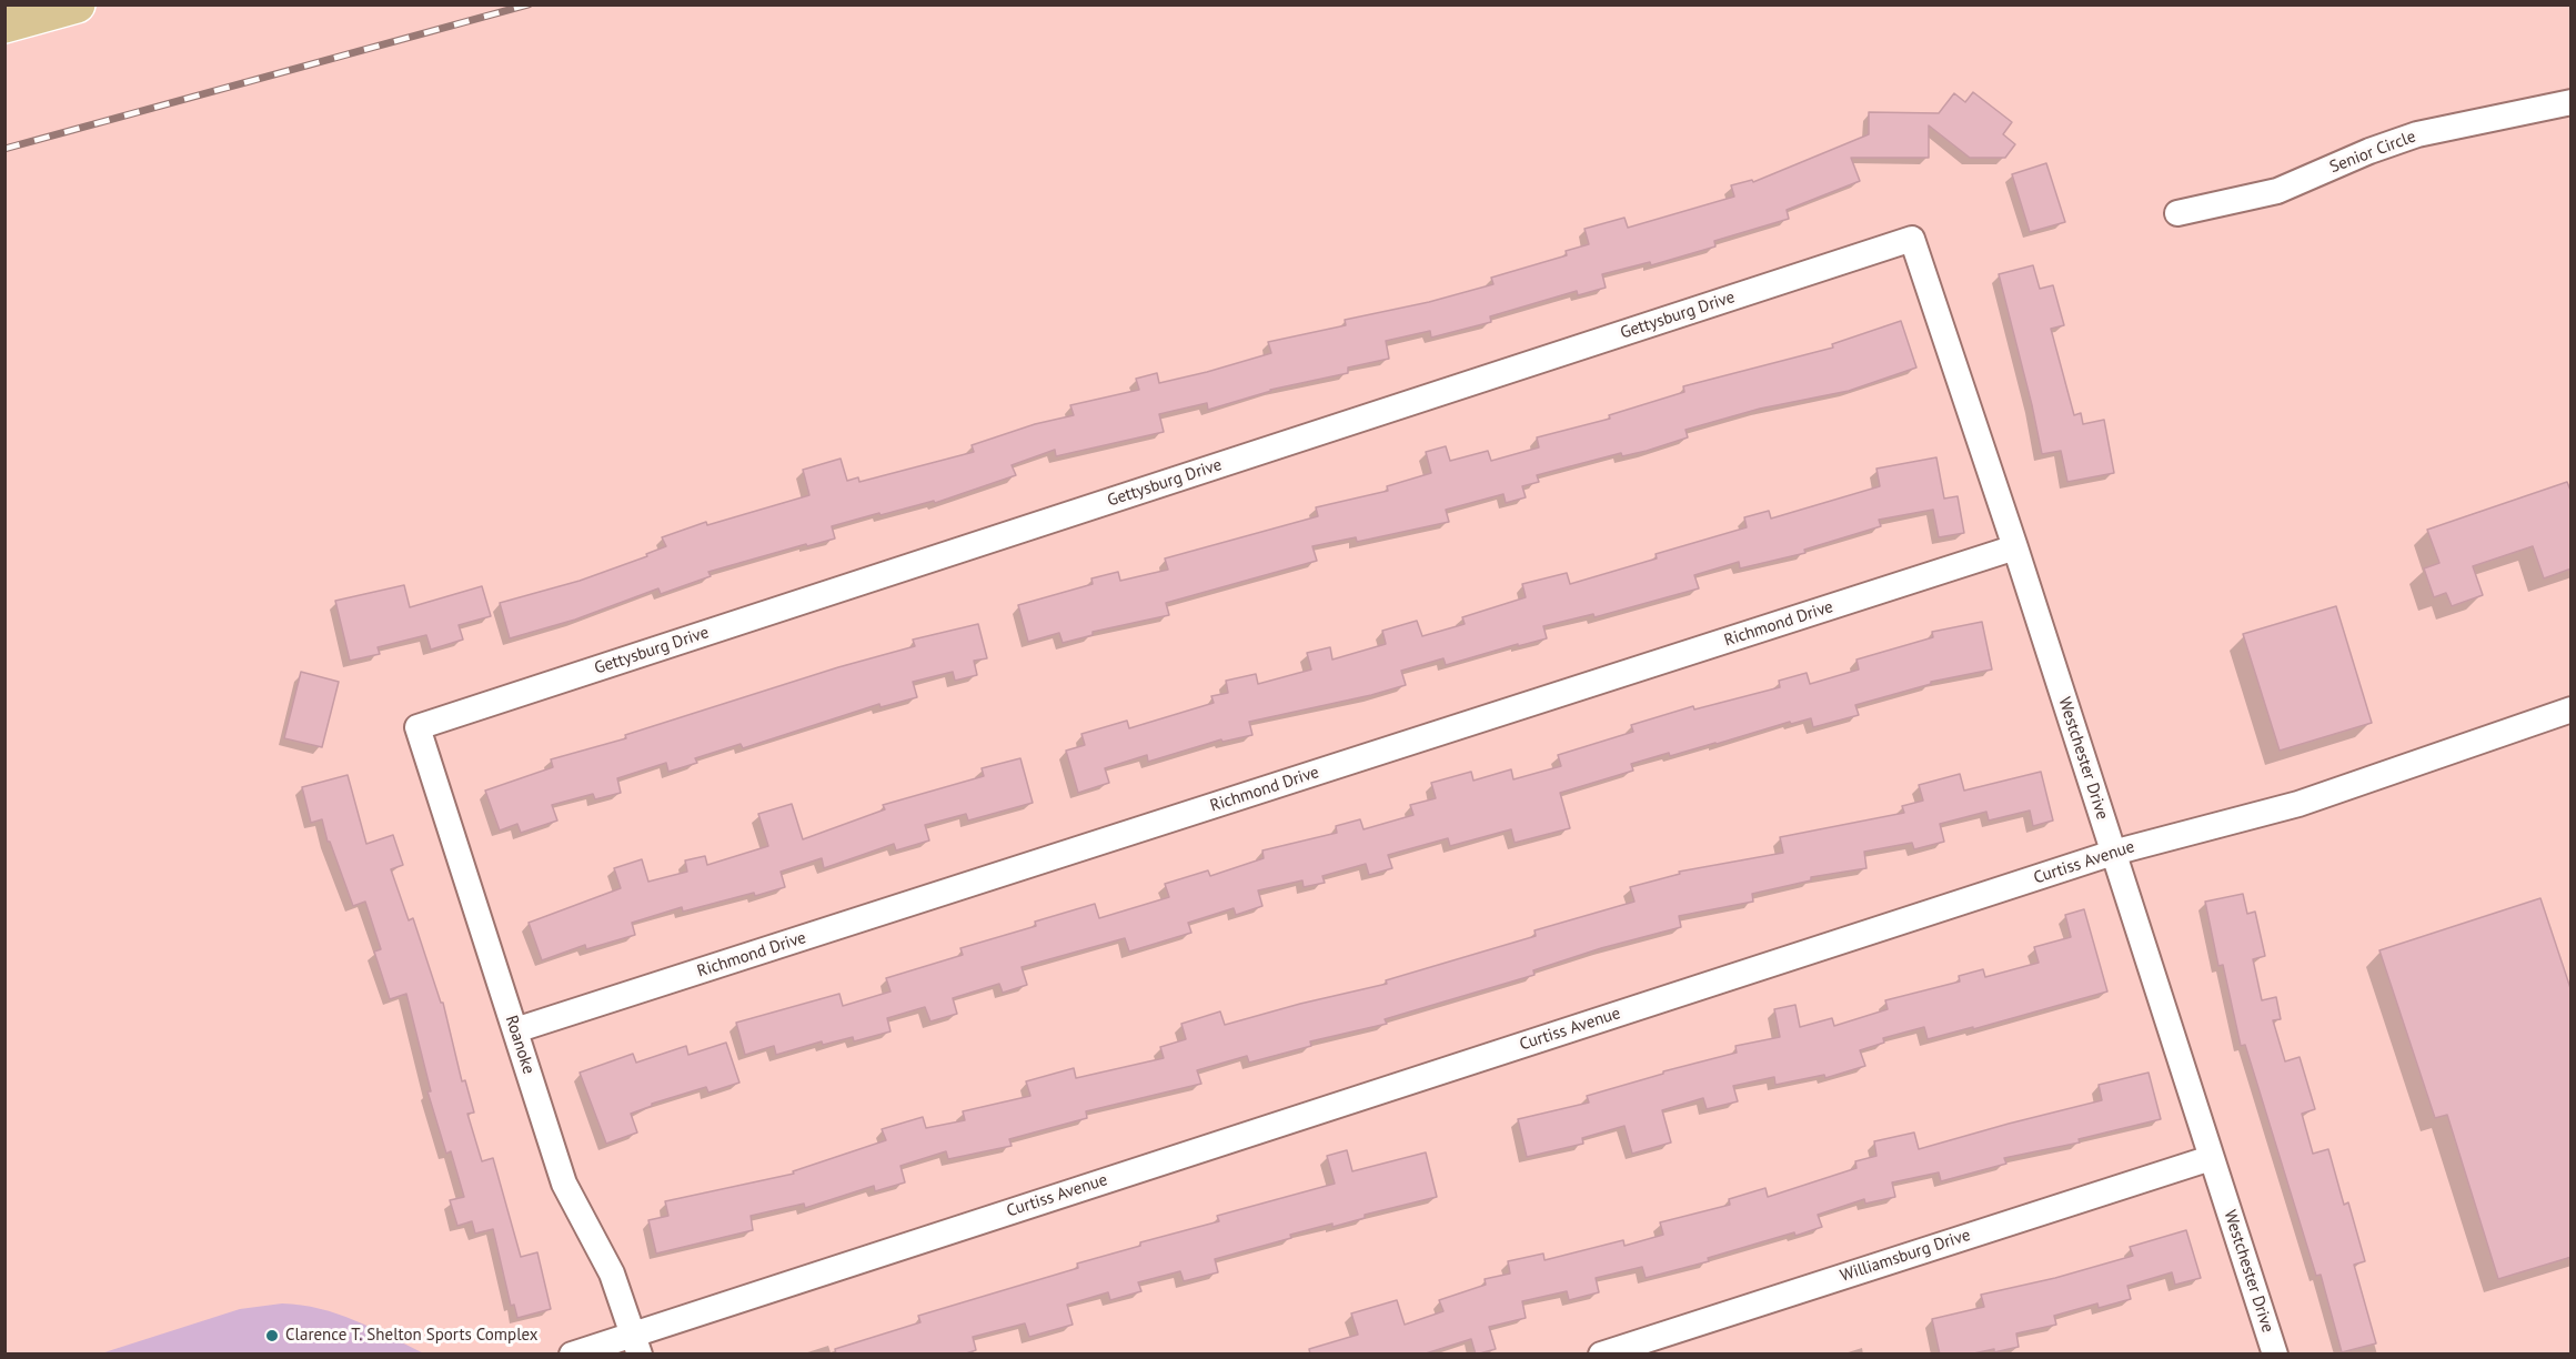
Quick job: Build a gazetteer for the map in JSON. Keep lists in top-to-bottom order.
{
  "streets": {
    "street": [
      "Senior Circle",
      "Gettysburg Drive",
      "Richmond Drive",
      "Westchester Drive",
      "Curtiss Avenue",
      "Roanoke",
      "Williamsburg Drive"
    ]
  },
  "crossings": [
    ["Gettysburg Drive", "Westchester Drive"],
    ["Gettysburg Drive", "Roanoke"],
    ["Richmond Drive", "Westchester Drive"],
    ["Richmond Drive", "Roanoke"],
    ["Westchester Drive", "Curtiss Avenue"],
    ["Westchester Drive", "Williamsburg Drive"],
    ["Curtiss Avenue", "Roanoke"]
  ],
  "places": ["Clarence T. Shelton Sports Complex"]
}
